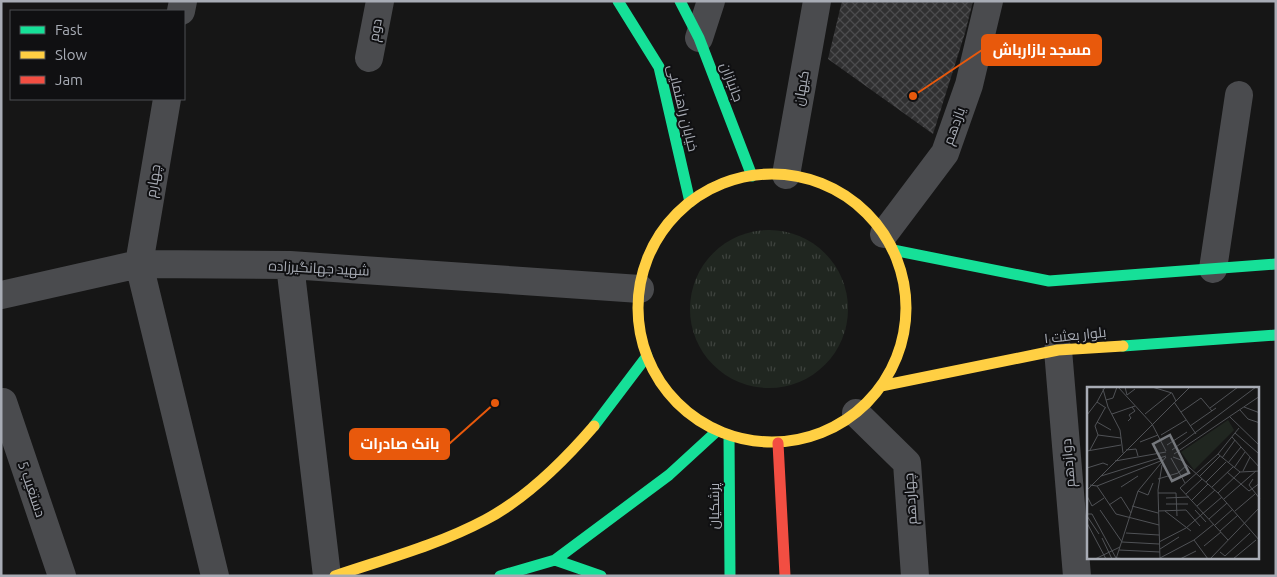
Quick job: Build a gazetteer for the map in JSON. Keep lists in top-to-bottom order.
{
  "streets": {
    "main road": [
      "جانبازان",
      "خیابان راهنمایی",
      "بلوار بعثت ۱",
      "پزشکیان"
    ],
    "street": [
      "دوم",
      "کیهان",
      "یازدهم",
      "چهارم",
      "شهید جهانگیرزاده",
      "دوازدهم",
      "دستغیب 5",
      "چهاردهم"
    ]
  },
  "crossings": [
    ["چهارم", "شهید جهانگیرزاده"],
    ["بلوار بعثت ۱", "دوازدهم"]
  ],
  "places": ["مسجد بازارباش", "بانک صادرات"],
  "legend": ["Fast", "Slow", "Jam"]
}
